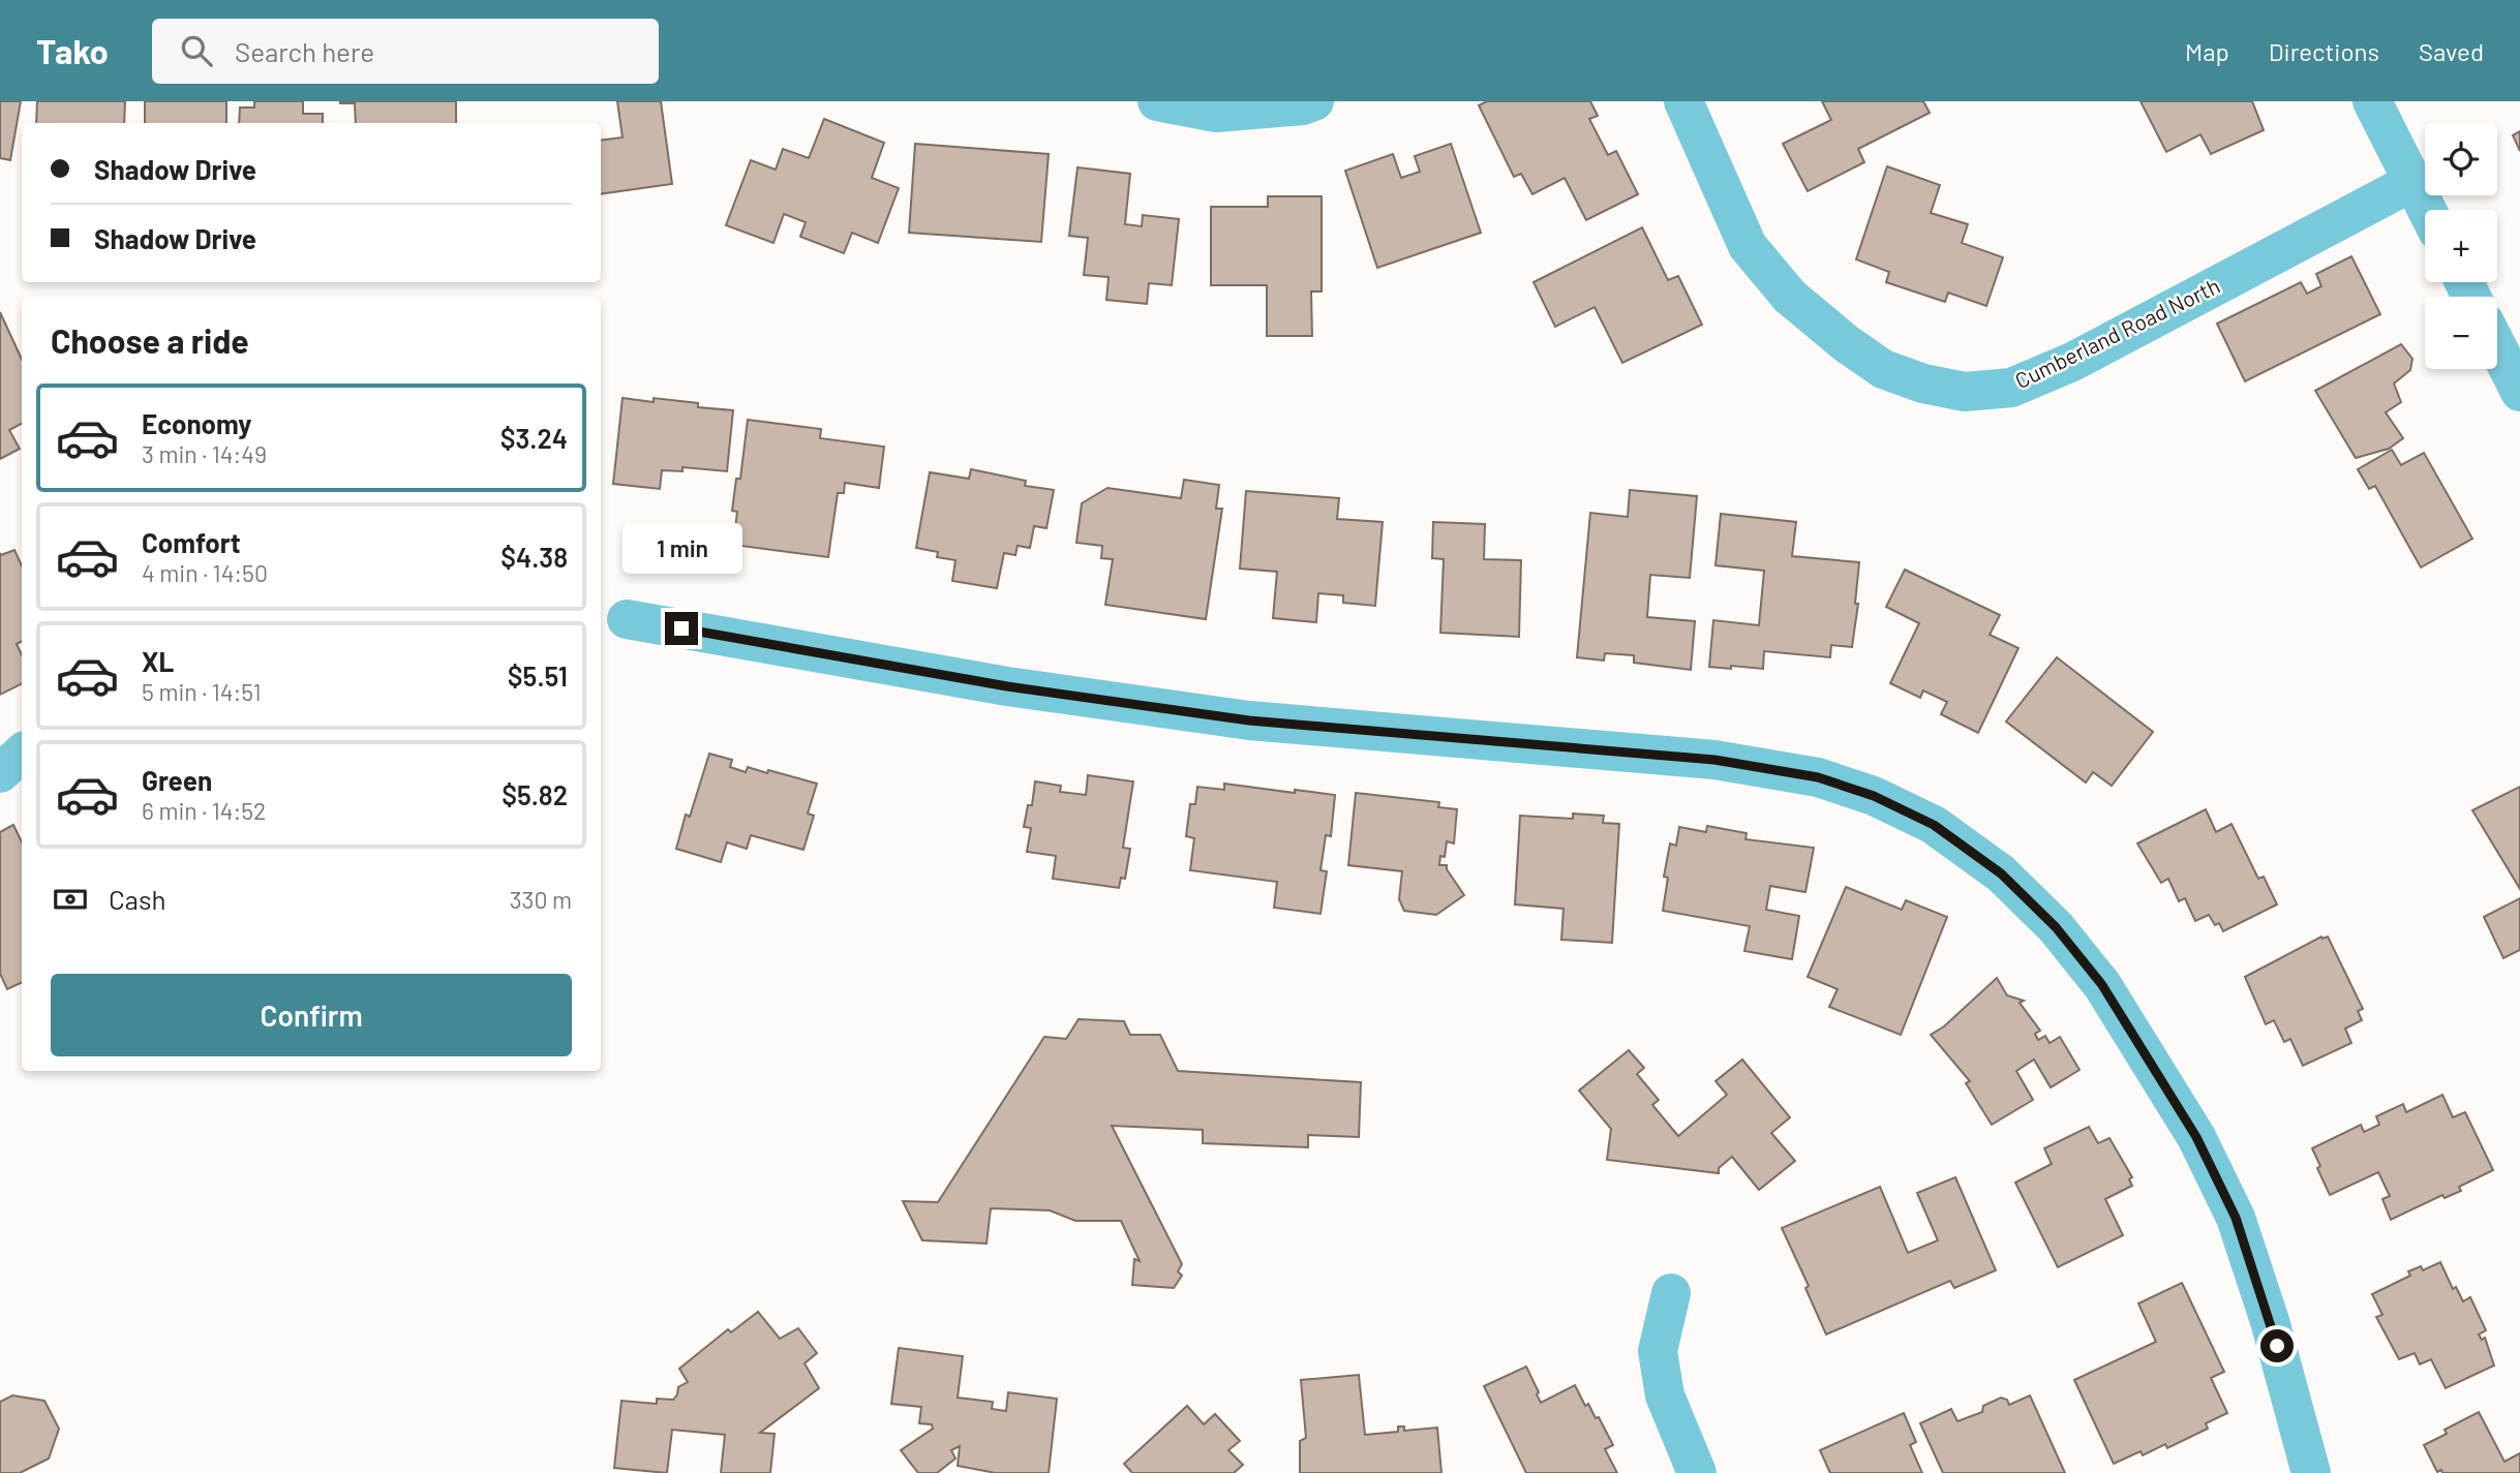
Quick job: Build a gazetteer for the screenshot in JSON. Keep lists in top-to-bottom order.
{
  "streets": {
    "street": ["Cumberland Road North"]
  },
  "page": {
    "header": "Tako",
    "search": "Search here",
    "nav": ["Map", "Directions", "Saved"],
    "map_buttons": ["+", "−"],
    "banner": ["Shadow Drive", "Shadow Drive"],
    "heading": "Choose a ride",
    "list": [
      {
        "name": "Economy",
        "note": "3 min · 14:49",
        "value": "$3.24"
      },
      {
        "name": "Comfort",
        "note": "4 min · 14:50",
        "value": "$4.38"
      },
      {
        "name": "XL",
        "note": "5 min · 14:51",
        "value": "$5.51"
      },
      {
        "name": "Green",
        "note": "6 min · 14:52",
        "value": "$5.82"
      }
    ],
    "bubble": "1 min",
    "pay": ["Cash", "330 m"],
    "buttons": "Confirm"
  }
}
